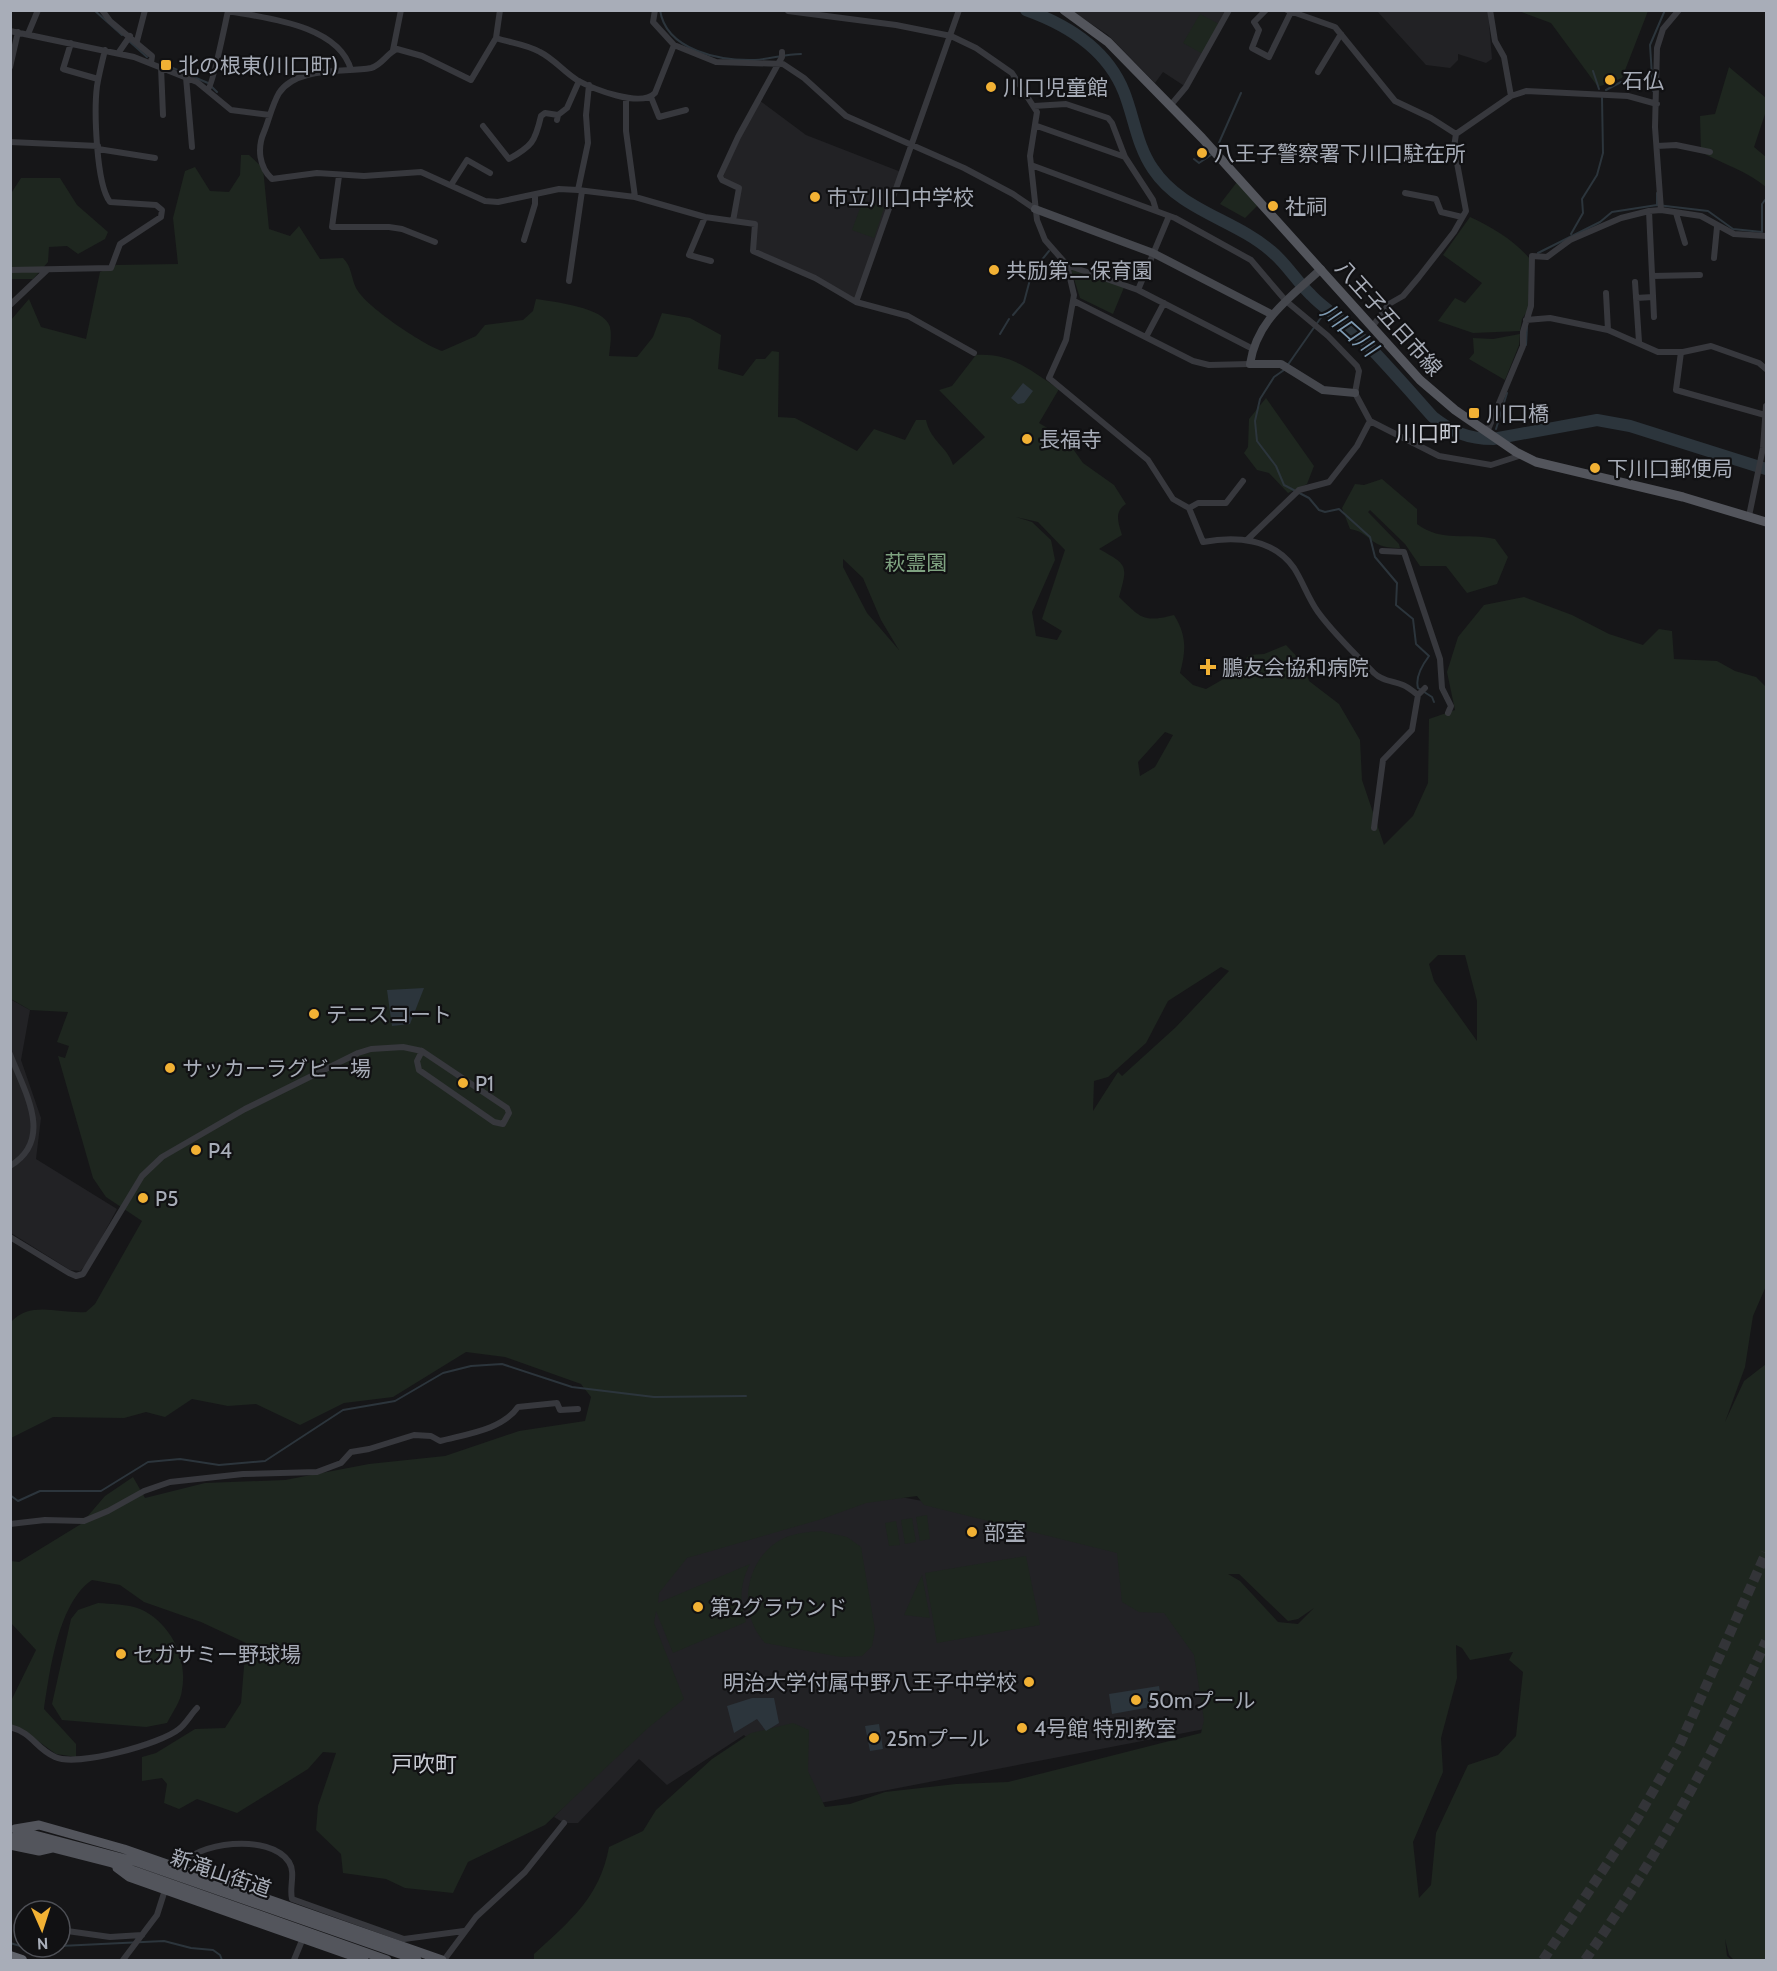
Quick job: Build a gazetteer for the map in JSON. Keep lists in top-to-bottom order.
{
  "streets": {
    "main road": ["八王子五日市線", "新滝山街道"]
  },
  "districts": ["川口町", "戸吹町"],
  "water": ["川口川"],
  "parks": ["萩霊園"],
  "places": {
    "transit": ["北の根東(川口町)", "川口橋"],
    "other": [
      "石仏",
      "川口児童館",
      "八王子警察署下川口駐在所",
      "市立川口中学校",
      "社祠",
      "共励第二保育園",
      "長福寺",
      "下川口郵便局",
      "テニスコート",
      "サッカーラグビー場",
      "P1",
      "P4",
      "P5",
      "部室",
      "第2グラウンド",
      "セガサミー野球場",
      "明治大学付属中野八王子中学校",
      "50mプール",
      "4号館 特別教室",
      "25mプール"
    ],
    "health": ["鵬友会協和病院"]
  },
  "north": "bottom"
}
